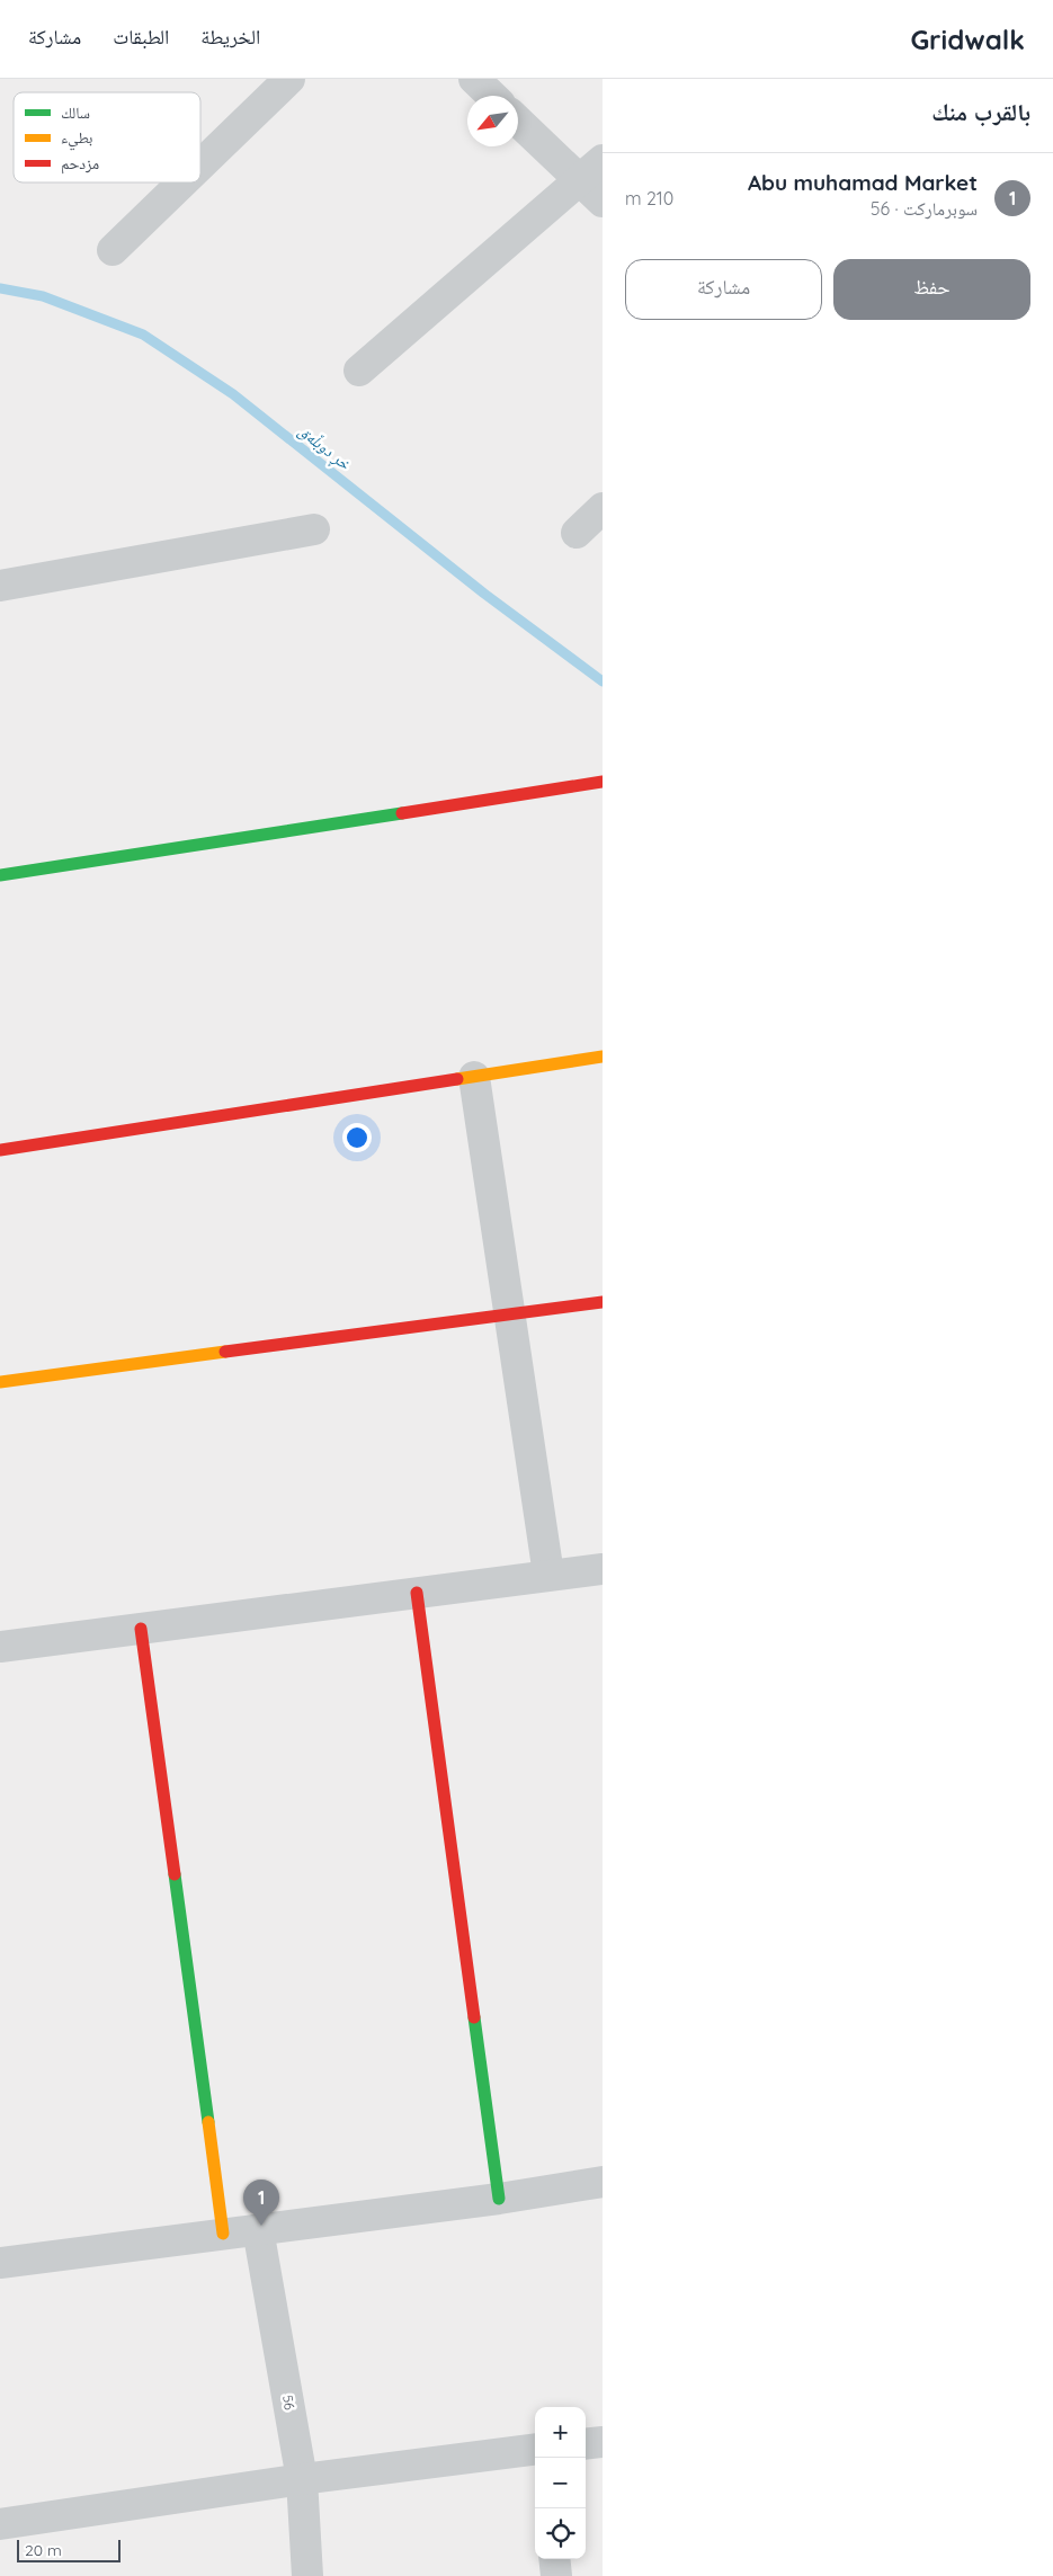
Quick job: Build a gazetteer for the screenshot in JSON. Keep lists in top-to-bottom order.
{
  "streets": {
    "street": ["56"]
  },
  "water": ["خڕ دوبڵەق"],
  "legend": ["سالك", "بطيء", "مزدحم"],
  "scale_bar": "20 m",
  "north": "bottom left",
  "page": {
    "header": "Gridwalk",
    "nav": ["الخريطة", "الطبقات", "مشاركة"],
    "heading": "بالقرب منك",
    "list": [
      {
        "mark": "1",
        "name": "Abu muhamad Market",
        "note": "سوبرماركت · 56",
        "value": "210 m"
      }
    ],
    "buttons": ["حفظ", "مشاركة"],
    "pins": "1",
    "map_buttons": ["+", "−"],
    "scale": "20 m"
  }
}
